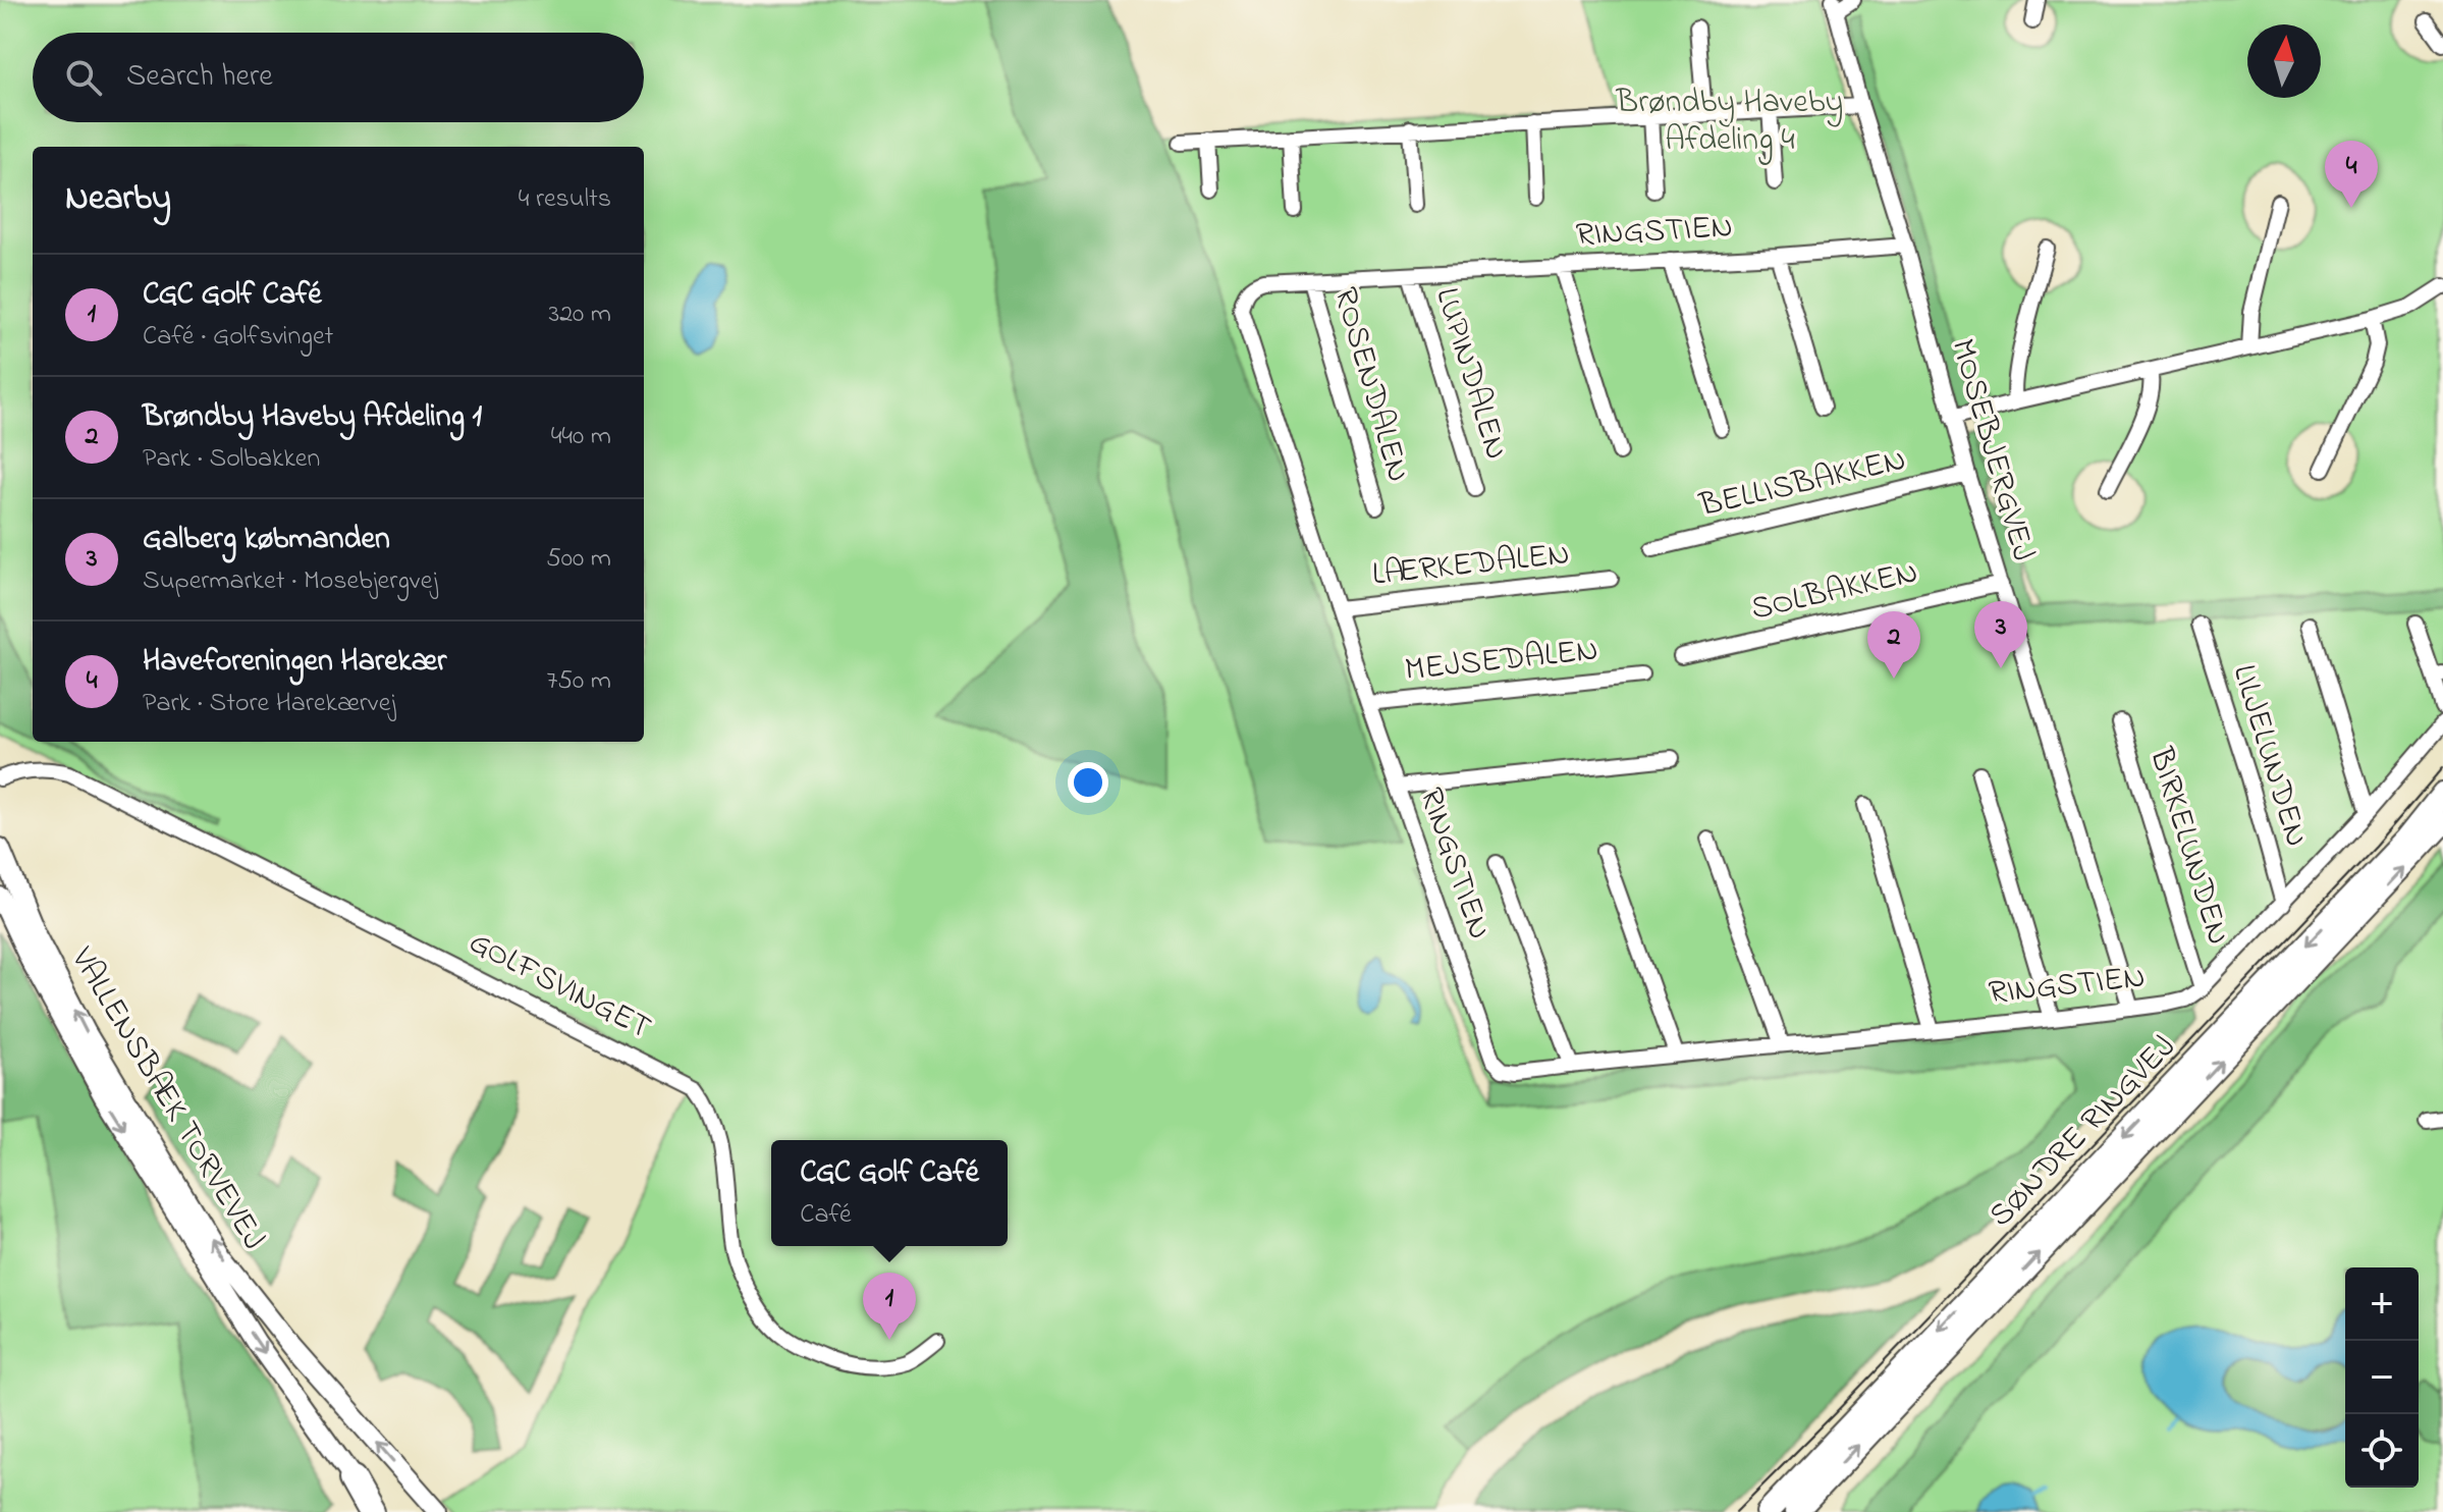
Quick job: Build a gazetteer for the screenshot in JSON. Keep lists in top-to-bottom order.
{
  "streets": {
    "main road": ["SØNDRE RINGVEJ"],
    "street": [
      "RINGSTIEN",
      "LUPINDALEN",
      "ROSENDALEN",
      "MOSEBJERGVEJ",
      "BELLISBAKKEN",
      "LÆRKEDALEN",
      "SOLBAKKEN",
      "MEJSEDALEN",
      "LILJELUNDEN",
      "BIRKELUNDEN",
      "GOLFSVINGET",
      "VALLENSBÆK TORVEVEJ"
    ]
  },
  "crossings": [
    ["RINGSTIEN", "LUPINDALEN"],
    ["RINGSTIEN", "ROSENDALEN"],
    ["RINGSTIEN", "MOSEBJERGVEJ"],
    ["RINGSTIEN", "LÆRKEDALEN"],
    ["RINGSTIEN", "MEJSEDALEN"],
    ["RINGSTIEN", "LILJELUNDEN"],
    ["RINGSTIEN", "BIRKELUNDEN"],
    ["MOSEBJERGVEJ", "BELLISBAKKEN"],
    ["MOSEBJERGVEJ", "SOLBAKKEN"]
  ],
  "parks": ["Brøndby Haveby Afdeling 4"],
  "north": "top",
  "page": {
    "search": "Search here",
    "pins": [
      "4",
      "3",
      "2",
      "1"
    ],
    "heading": ["Nearby", "4 results"],
    "list": [
      {
        "mark": "1",
        "name": "CGC Golf Café",
        "note": "Café · Golfsvinget",
        "value": "320 m"
      },
      {
        "mark": "2",
        "name": "Brøndby Haveby Afdeling 1",
        "note": "Park · Solbakken",
        "value": "440 m"
      },
      {
        "mark": "3",
        "name": "Galberg købmanden",
        "note": "Supermarket · Mosebjergvej",
        "value": "500 m"
      },
      {
        "mark": "4",
        "name": "Haveforeningen Harekær",
        "note": "Park · Store Harekærvej",
        "value": "750 m"
      }
    ],
    "popup": ["CGC Golf Café", "Café"],
    "map_buttons": ["+", "−"]
  }
}
